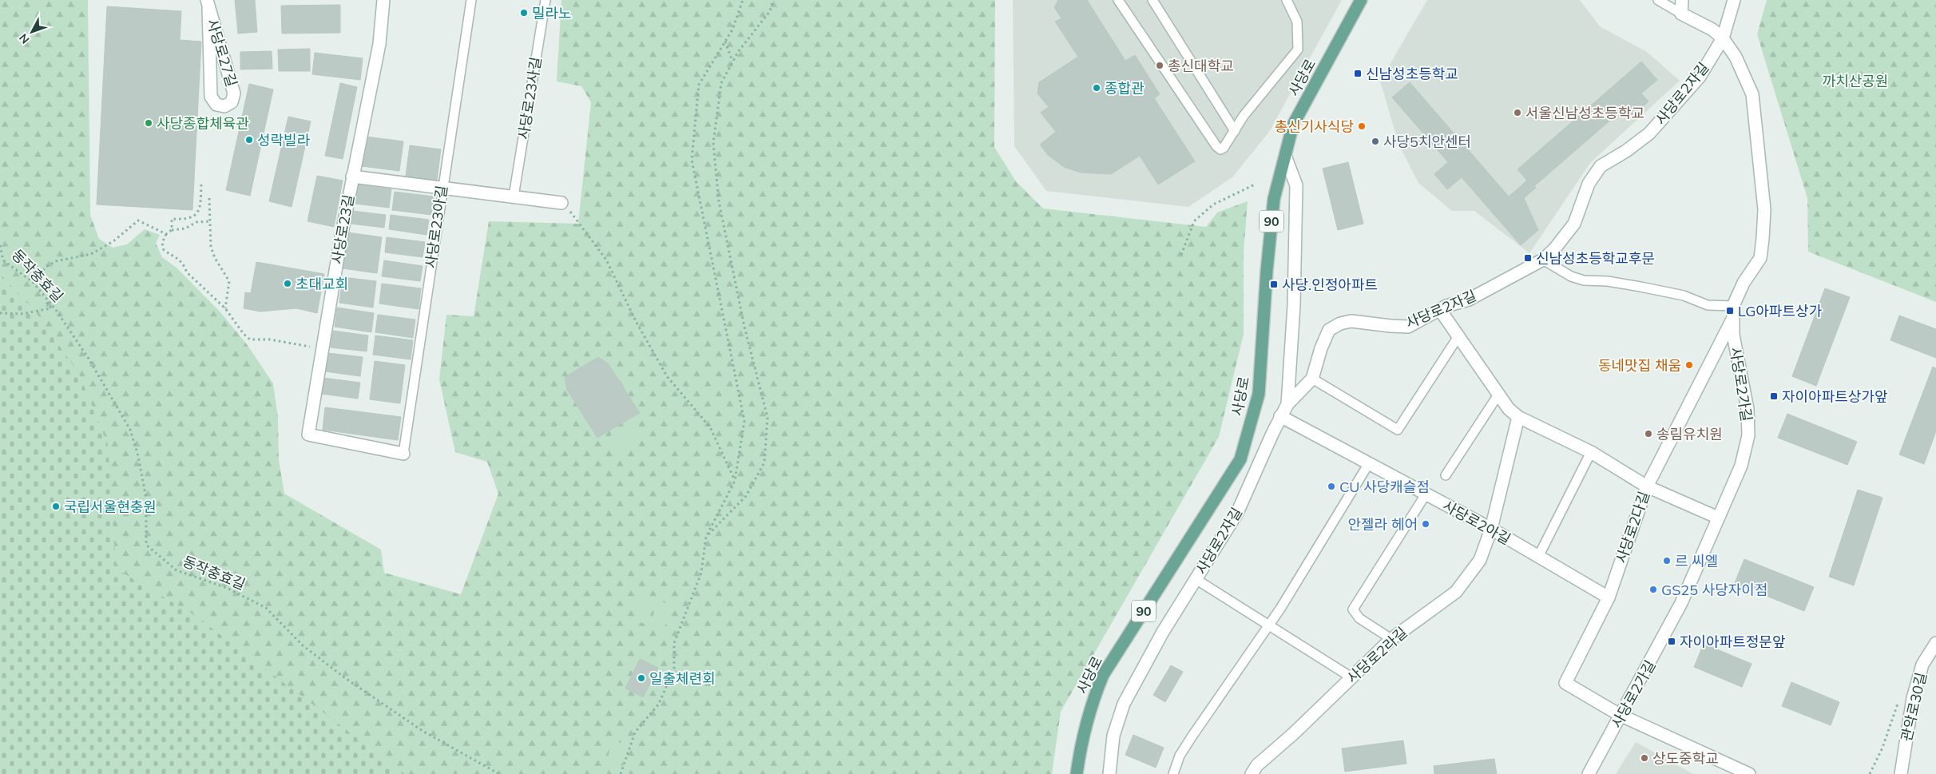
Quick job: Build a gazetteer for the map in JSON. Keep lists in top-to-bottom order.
{
  "streets": {
    "main road": ["사당로", "90"],
    "street": [
      "사당로27길",
      "사당로2자길",
      "사당로23길",
      "사당로2가길",
      "사당로2아길",
      "사당로2다길",
      "사당로2라길",
      "관악로30길"
    ],
    "lane": ["사당로23사길", "사당로23아길"],
    "path": ["동작충효길"]
  },
  "crossings": [
    ["사당로2자길", "사당로2가길"],
    ["사당로2자길", "사당로2아길"],
    ["사당로23아길", "사당로23길"],
    ["사당로2가길", "사당로2다길"],
    ["사당로2아길", "사당로2다길"],
    ["사당로2아길", "사당로2라길"]
  ],
  "parks": ["까치산공원"],
  "places": {
    "other": [
      "밀라노",
      "총신대학교",
      "종합관",
      "서울신남성초등학교",
      "사당종합체육관",
      "총신기사식당",
      "성락빌라",
      "사당5치안센터",
      "초대교회",
      "동네맛집 채움",
      "송림유치원",
      "CU 사당캐슬점",
      "국립서울현충원",
      "안젤라 헤어",
      "르 씨엘",
      "GS25 사당자이점",
      "일출체련회",
      "상도중학교"
    ],
    "transit": [
      "신남성초등학교",
      "신남성초등학교후문",
      "사당.인정아파트",
      "LG아파트상가",
      "자이아파트상가앞",
      "자이아파트정문앞"
    ]
  },
  "north": "bottom left"
}
